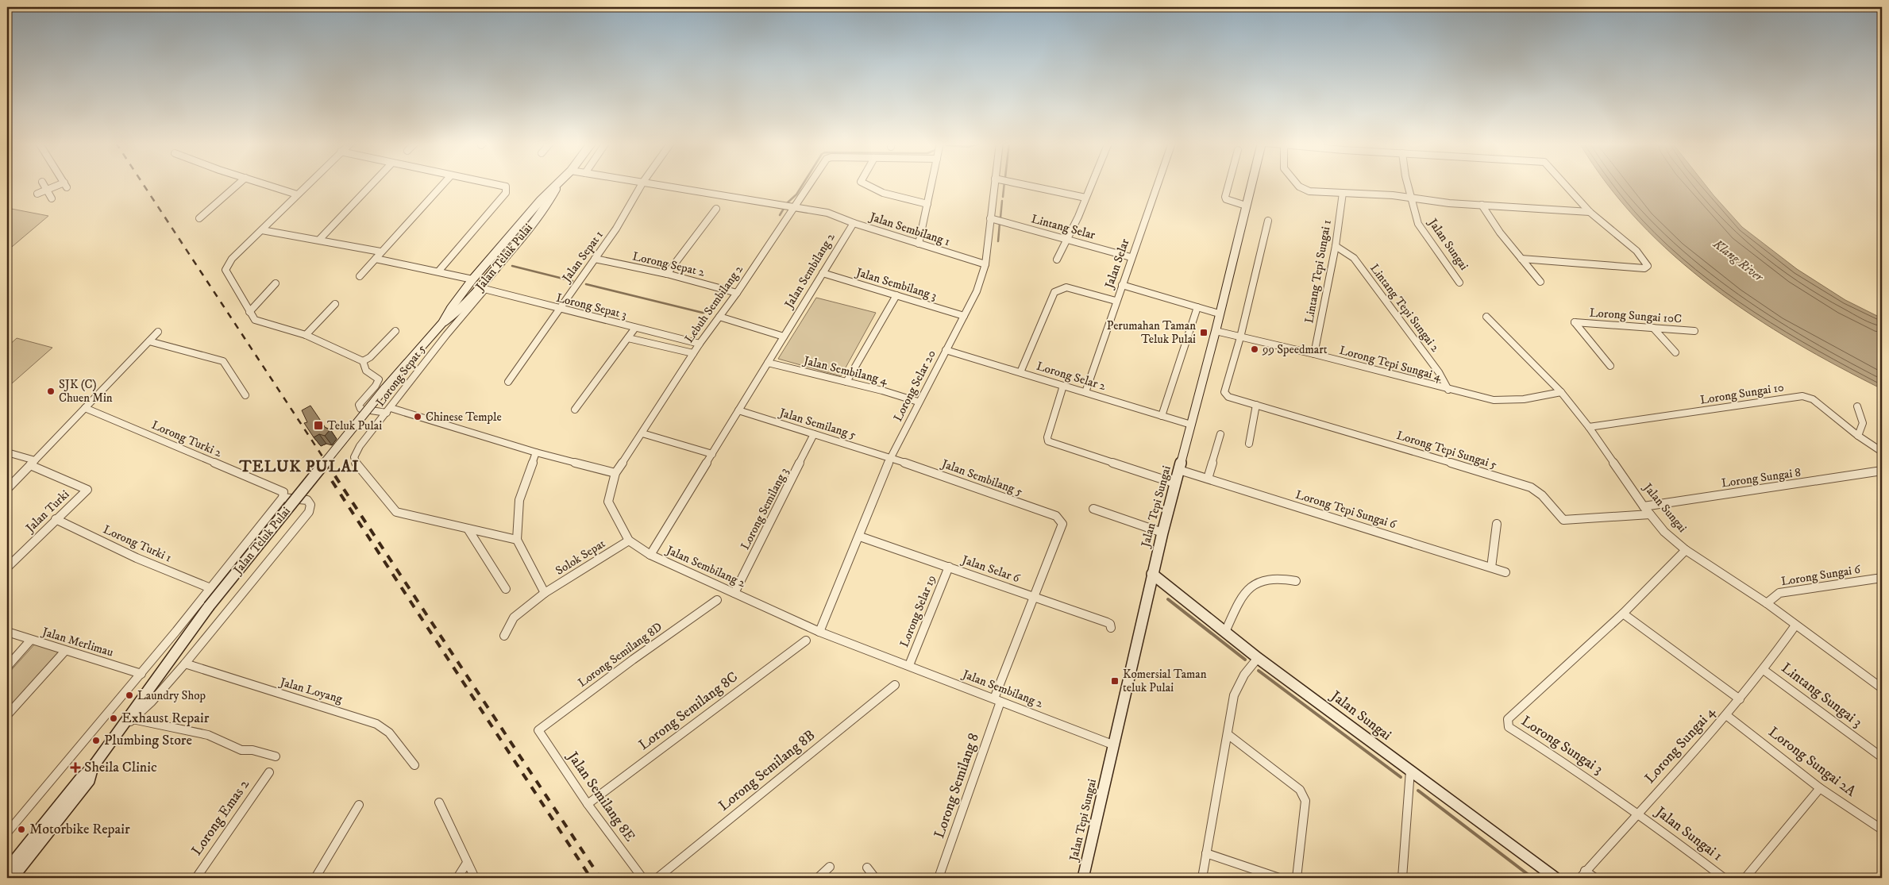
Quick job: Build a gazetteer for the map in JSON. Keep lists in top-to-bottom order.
{
  "streets": {
    "main road": ["Jalan Sungai", "Jalan Teluk Pulai", "Jalan Tepi Sungai"],
    "street": [
      "Lintang Selar",
      "Jalan Sembilang 1",
      "Jalan Sepat 1",
      "Jalan Selar",
      "Lorong Sepat 2",
      "Jalan Sembilang 2",
      "Lintang Tepi Sungai 1",
      "Jalan Sembilang 3",
      "Lebuh Sembilang 2",
      "Lorong Sepat 3",
      "Lintang Tepi Sungai 2",
      "Lorong Sungai 10C",
      "Lorong Tepi Sungai 4",
      "Jalan Sembilang 4",
      "Lorong Sepat 5",
      "Lorong Selar 2",
      "Lorong Selar 20",
      "Lorong Sungai 10",
      "Jalan Semilang 5",
      "Lorong Turki 2",
      "Lorong Tepi Sungai 5",
      "Jalan Sembilang 5",
      "Lorong Sungai 8",
      "Lorong Semilang 3",
      "Lorong Tepi Sungai 6",
      "Jalan Turki",
      "Lorong Turki 1",
      "Solok Sepat",
      "Jalan Selar 6",
      "Lorong Sungai 6",
      "Lorong Selar 19",
      "Jalan Merlimau",
      "Lorong Semilang 8D",
      "Jalan Loyang",
      "Lintang Sungai 3",
      "Lorong Semilang 8C",
      "Lorong Sungai 3",
      "Lorong Sungai 4",
      "Lorong Sungai 2A",
      "Lorong Semilang 8B",
      "Lorong Semilang 8",
      "Jalan Semilang 8E",
      "Lorong Emas 2",
      "Jalan Sungai 1"
    ]
  },
  "crossings": [
    ["Lintang Selar", "Jalan Selar"],
    ["Lintang Selar", "Lorong Selar 20"],
    ["Jalan Sembilang 1", "Jalan Sembilang 2"],
    ["Jalan Sembilang 1", "Lebuh Sembilang 2"],
    ["Jalan Sembilang 1", "Lorong Selar 20"],
    ["Jalan Sungai", "Lorong Tepi Sungai 4"],
    ["Jalan Sungai", "Lorong Sungai 10"],
    ["Jalan Sungai", "Lorong Tepi Sungai 5"],
    ["Jalan Sungai", "Lorong Sungai 8"],
    ["Jalan Sungai", "Jalan Tepi Sungai"],
    ["Jalan Sungai", "Lorong Sungai 6"],
    ["Jalan Sungai", "Lorong Sungai 3"],
    ["Jalan Sungai", "Lorong Sungai 4"],
    ["Jalan Sepat 1", "Lorong Sepat 2"],
    ["Jalan Sepat 1", "Lorong Sepat 3"],
    ["Jalan Teluk Pulai", "Lorong Sepat 3"],
    ["Jalan Teluk Pulai", "Lorong Sepat 5"],
    ["Jalan Selar", "Lorong Selar 2"],
    ["Lorong Sepat 2", "Lebuh Sembilang 2"],
    ["Jalan Sembilang 2", "Jalan Sembilang 3"],
    ["Jalan Sembilang 2", "Lebuh Sembilang 2"],
    ["Jalan Sembilang 2", "Jalan Sembilang 4"],
    ["Jalan Sembilang 2", "Lorong Selar 20"],
    ["Jalan Sembilang 2", "Jalan Semilang 5"],
    ["Jalan Sembilang 2", "Jalan Tepi Sungai"],
    ["Jalan Sembilang 2", "Lorong Semilang 3"],
    ["Jalan Sembilang 2", "Lorong Selar 19"],
    ["Jalan Sembilang 2", "Lorong Semilang 8"],
    ["Lintang Tepi Sungai 1", "Lintang Tepi Sungai 2"],
    ["Lintang Tepi Sungai 1", "Lorong Tepi Sungai 4"],
    ["Jalan Sembilang 3", "Lorong Selar 20"],
    ["Lebuh Sembilang 2", "Lorong Sepat 3"],
    ["Lebuh Sembilang 2", "Solok Sepat"],
    ["Lorong Sepat 3", "Lorong Sepat 5"],
    ["Lintang Tepi Sungai 2", "Lorong Tepi Sungai 4"],
    ["Lorong Tepi Sungai 4", "Lorong Tepi Sungai 5"],
    ["Lorong Tepi Sungai 4", "Jalan Tepi Sungai"],
    ["Jalan Sembilang 4", "Lorong Selar 20"],
    ["Lorong Selar 2", "Lorong Selar 20"],
    ["Lorong Selar 2", "Jalan Tepi Sungai"],
    ["Lorong Selar 20", "Jalan Semilang 5"],
    ["Lorong Selar 20", "Jalan Sembilang 5"],
    ["Lorong Selar 20", "Jalan Selar 6"],
    ["Jalan Semilang 5", "Jalan Sembilang 5"],
    ["Jalan Semilang 5", "Lorong Semilang 3"],
    ["Jalan Sembilang 5", "Lorong Semilang 8"],
    ["Jalan Tepi Sungai", "Lorong Tepi Sungai 6"],
    ["Jalan Turki", "Lorong Turki 1"],
    ["Jalan Selar 6", "Lorong Selar 19"],
    ["Jalan Selar 6", "Lorong Semilang 8"],
    ["Lorong Semilang 8D", "Jalan Semilang 8E"],
    ["Lintang Sungai 3", "Lorong Sungai 4"],
    ["Lorong Semilang 8C", "Jalan Semilang 8E"],
    ["Lorong Sungai 3", "Lorong Sungai 4"],
    ["Lorong Sungai 3", "Jalan Sungai 1"],
    ["Lorong Sungai 4", "Lorong Sungai 2A"],
    ["Lorong Sungai 4", "Jalan Sungai 1"]
  ],
  "districts": ["TELUK PULAI"],
  "water": ["Klang River"],
  "places": {
    "transit": ["Perumahan Taman Teluk Pulai", "Teluk Pulai", "Komersial Taman teluk Pulai"],
    "other": [
      "99 Speedmart",
      "SJK (C) Chuen Min",
      "Chinese Temple",
      "Laundry Shop",
      "Exhaust Repair",
      "Plumbing Store",
      "Motorbike Repair"
    ],
    "health": ["Sheila Clinic"]
  }
}
